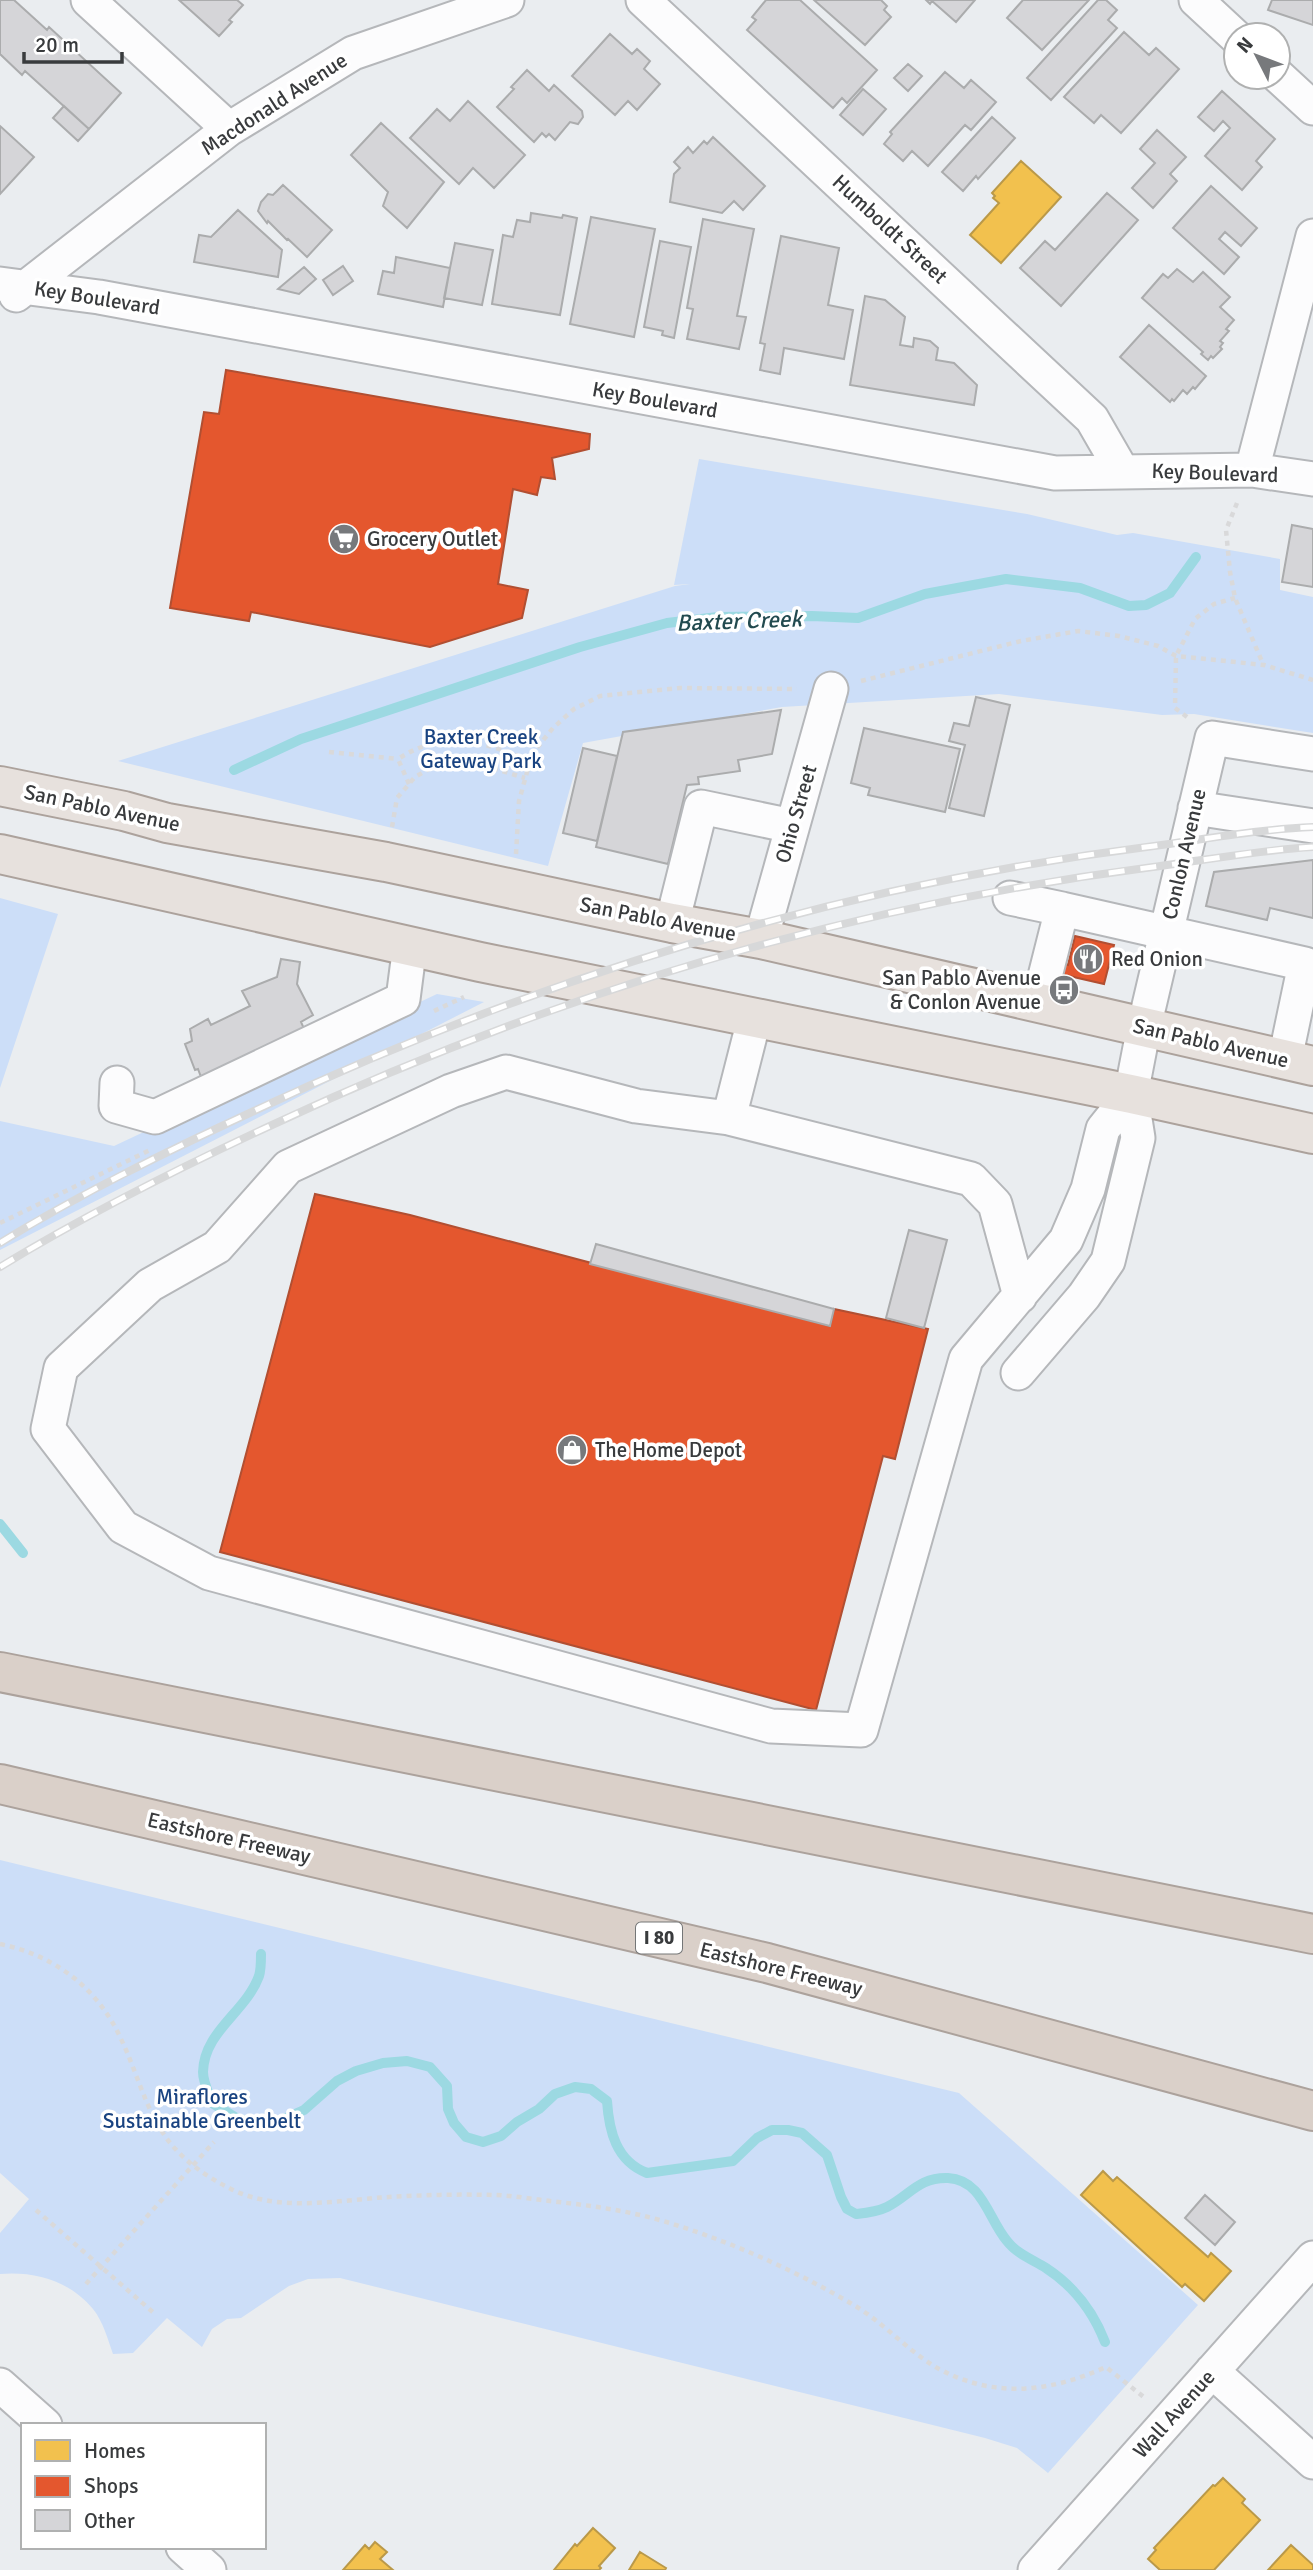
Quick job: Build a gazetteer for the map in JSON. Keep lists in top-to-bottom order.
{
  "streets": {
    "highway": ["Eastshore Freeway", "I 80"],
    "main road": ["San Pablo Avenue"],
    "street": [
      "Macdonald Avenue",
      "Humboldt Street",
      "Key Boulevard",
      "Ohio Street",
      "Conlon Avenue",
      "Wall Avenue"
    ]
  },
  "crossings": [
    ["Macdonald Avenue", "Key Boulevard"],
    ["Humboldt Street", "Key Boulevard"],
    ["San Pablo Avenue", "Ohio Street"],
    ["San Pablo Avenue", "Conlon Avenue"]
  ],
  "water": ["Baxter Creek"],
  "parks": ["Baxter Creek Gateway Park", "Miraflores Sustainable Greenbelt"],
  "places": {
    "supermarket": ["Grocery Outlet"],
    "restaurant": ["Red Onion"],
    "bus stop": ["San Pablo Avenue & Conlon Avenue"],
    "shop": ["The Home Depot"]
  },
  "legend": ["Homes", "Shops", "Other"],
  "scale_bar": "20 m",
  "north": "top left"
}
